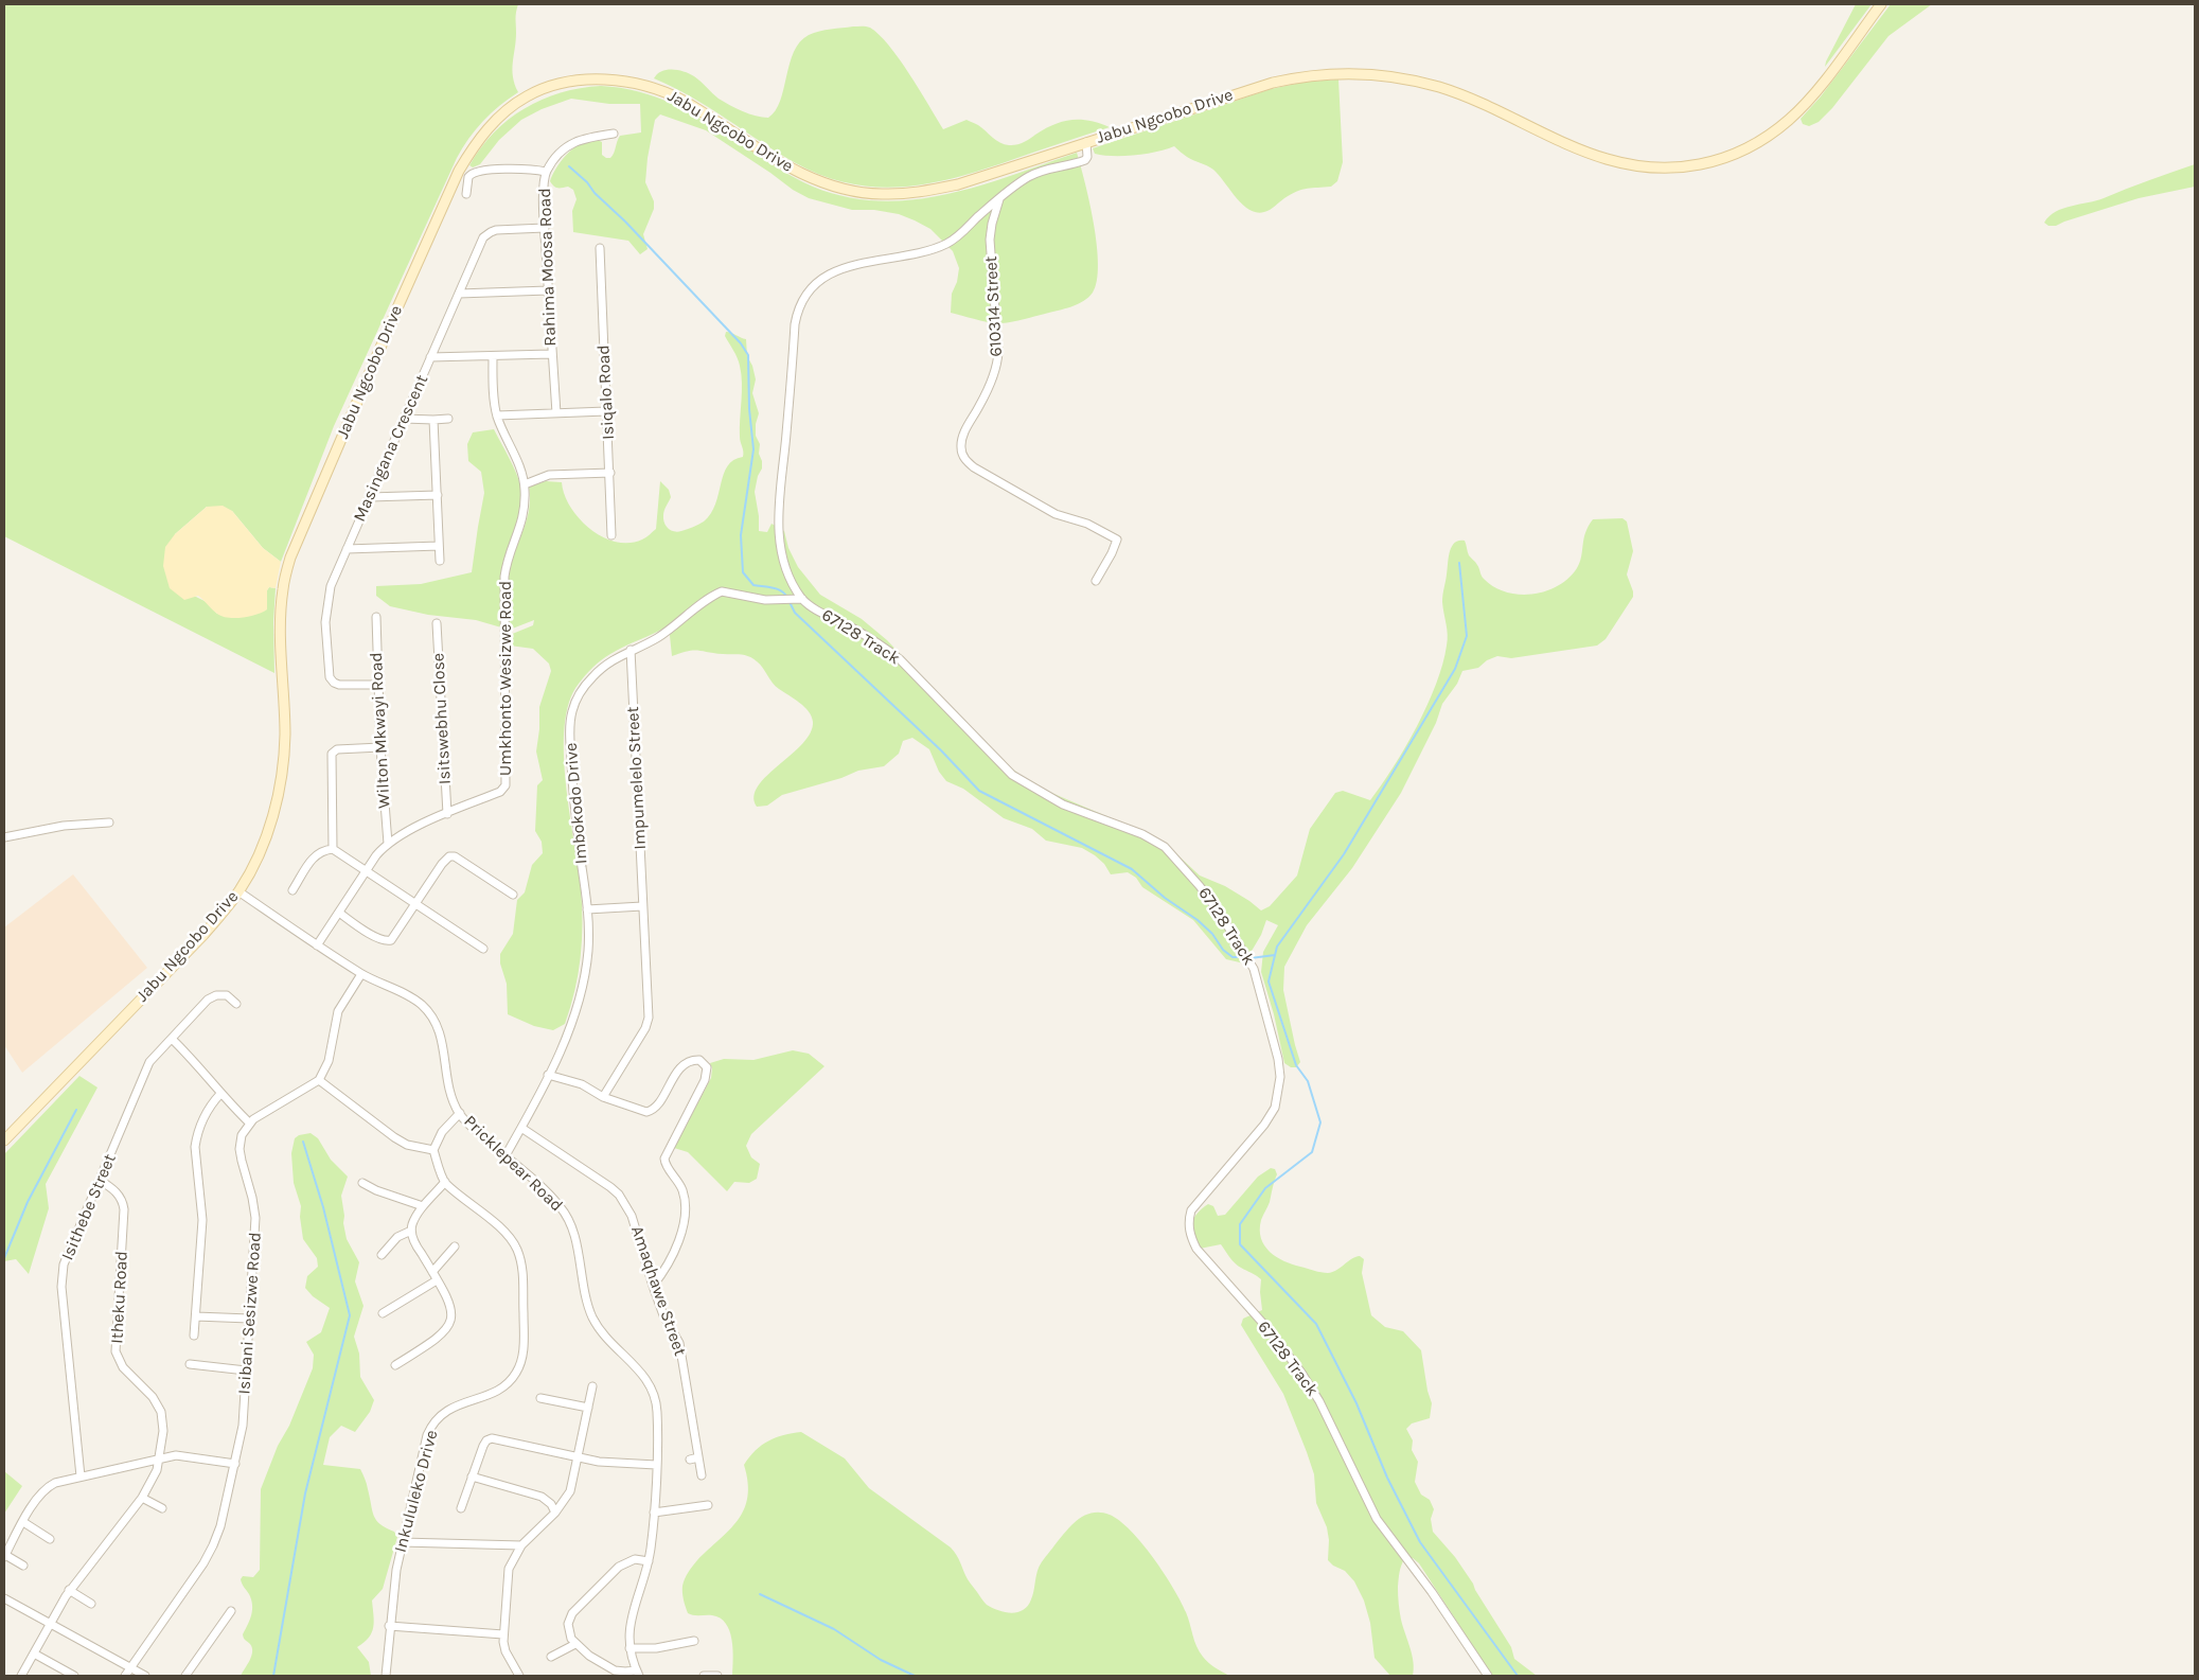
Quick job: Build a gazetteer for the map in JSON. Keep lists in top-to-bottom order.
{
  "streets": {
    "main road": ["Jabu Ngcobo Drive"],
    "street": [
      "Rahima Moosa Road",
      "610314 Street",
      "Isiqalo Road",
      "Masingana Crescent",
      "67128 Track",
      "Umkhonto Wesizwe Road",
      "Isitswebhu Close",
      "Wilton Mkwayi Road",
      "Impumelelo Street",
      "Imbokodo Drive",
      "Pricklepear Road",
      "Isithebe Street",
      "Amaqhawe Street",
      "Itheku Road",
      "Isibani Sesizwe Road",
      "Inkululeko Drive"
    ]
  },
  "crossings": [
    ["Jabu Ngcobo Drive", "Pricklepear Road"],
    ["Rahima Moosa Road", "Masingana Crescent"],
    ["610314 Street", "67128 Track"],
    ["Masingana Crescent", "Wilton Mkwayi Road"],
    ["67128 Track", "Imbokodo Drive"],
    ["Umkhonto Wesizwe Road", "Isitswebhu Close"],
    ["Umkhonto Wesizwe Road", "Wilton Mkwayi Road"],
    ["Umkhonto Wesizwe Road", "Pricklepear Road"],
    ["Impumelelo Street", "Imbokodo Drive"],
    ["Imbokodo Drive", "Pricklepear Road"],
    ["Imbokodo Drive", "Amaqhawe Street"],
    ["Isithebe Street", "Itheku Road"]
  ]
}
